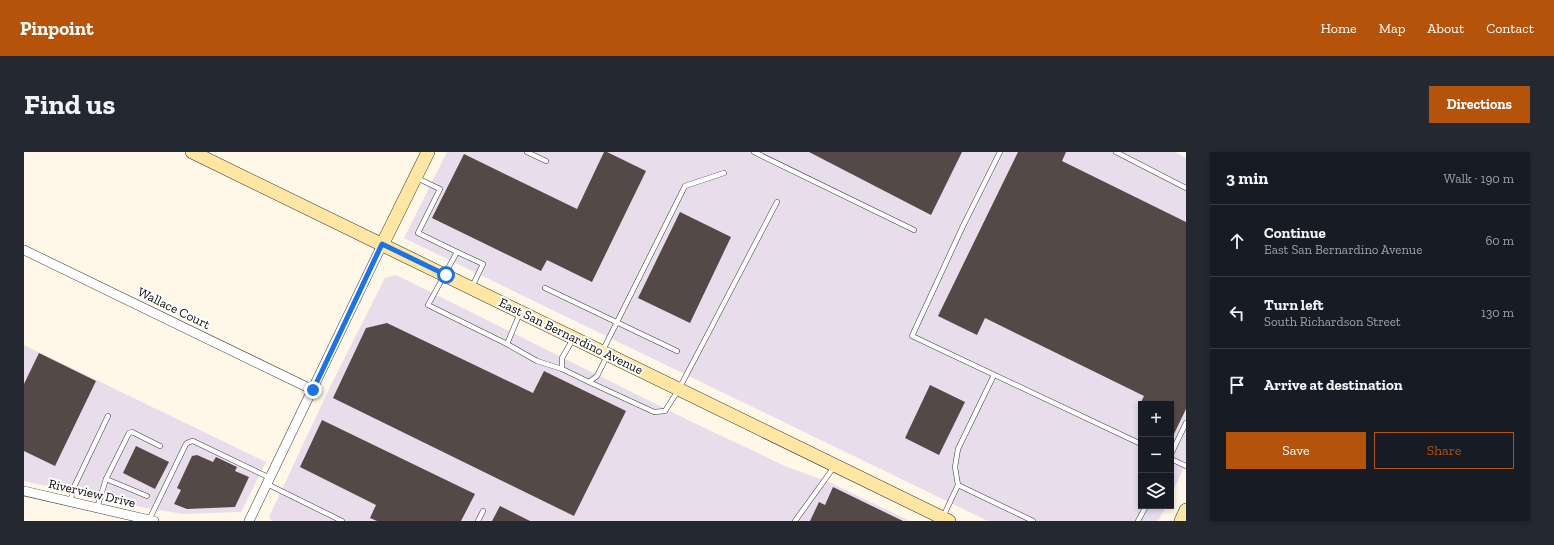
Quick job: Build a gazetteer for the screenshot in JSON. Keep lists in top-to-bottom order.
{
  "streets": {
    "main road": ["East San Bernardino Avenue"],
    "street": ["Wallace Court", "Riverview Drive"]
  },
  "page": {
    "header": "Pinpoint",
    "nav": [
      "Home",
      "Map",
      "About",
      "Contact"
    ],
    "buttons": [
      "Directions",
      ["Save", "Share"]
    ],
    "title": "Find us",
    "heading": ["3 min", "Walk · 190 m"],
    "list": [
      ["Continue", "East San Bernardino Avenue", "60 m"],
      ["Turn left", "South Richardson Street", "130 m"],
      "Arrive at destination"
    ],
    "map_buttons": ["+", "−"]
  }
}
